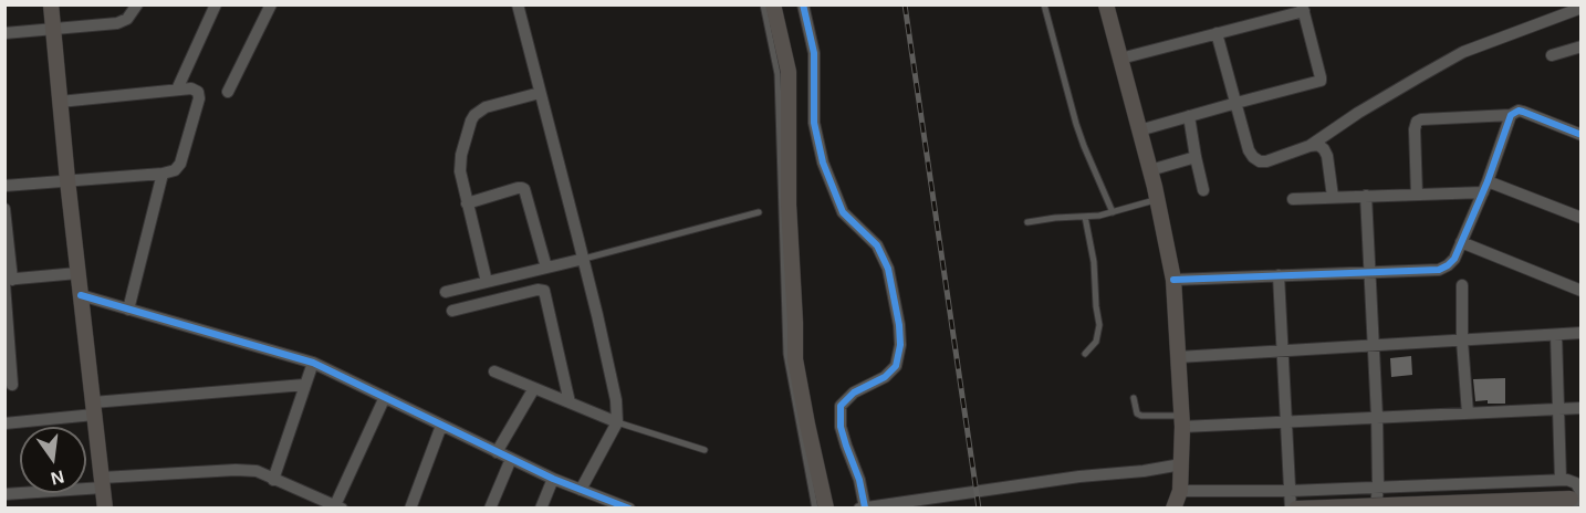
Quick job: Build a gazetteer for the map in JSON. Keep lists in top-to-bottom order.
{
  "north": "bottom"
}
